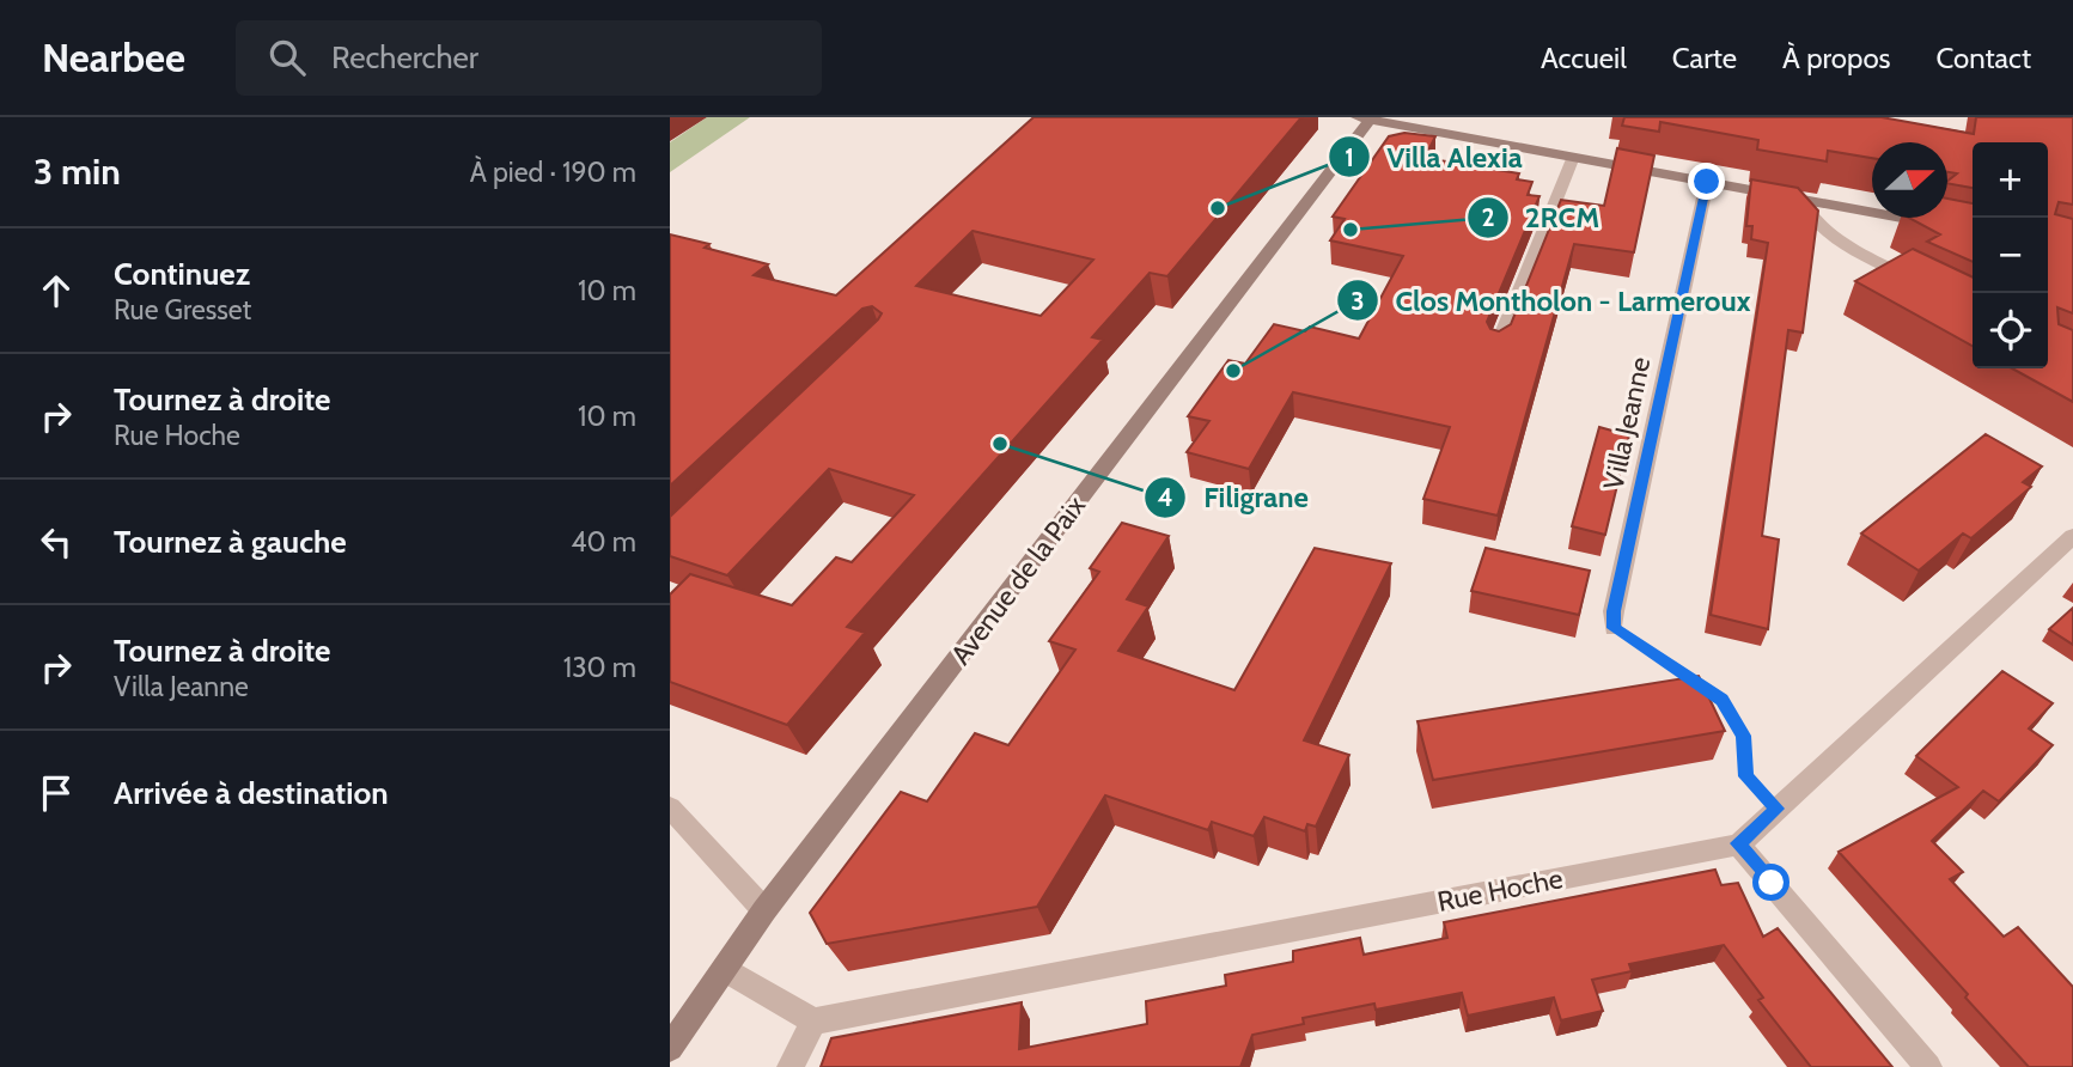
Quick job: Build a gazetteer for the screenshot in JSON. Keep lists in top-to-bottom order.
{
  "streets": {
    "main road": ["Avenue de la Paix"],
    "street": ["Villa Jeanne", "Rue Hoche"]
  },
  "places": [
    "Villa Alexia",
    "2RCM",
    "Clos Montholon - Larmeroux",
    "Filigrane"
  ],
  "north": "right",
  "page": {
    "header": "Nearbee",
    "search": "Rechercher",
    "nav": [
      "Accueil",
      "Carte",
      "À propos",
      "Contact"
    ],
    "heading": ["3 min", "À pied · 190 m"],
    "map_buttons": ["+", "−"],
    "list": [
      ["Continuez", "Rue Gresset", "10 m"],
      ["Tournez à droite", "Rue Hoche", "10 m"],
      ["Tournez à gauche", "40 m"],
      ["Tournez à droite", "Villa Jeanne", "130 m"],
      "Arrivée à destination"
    ]
  }
}
